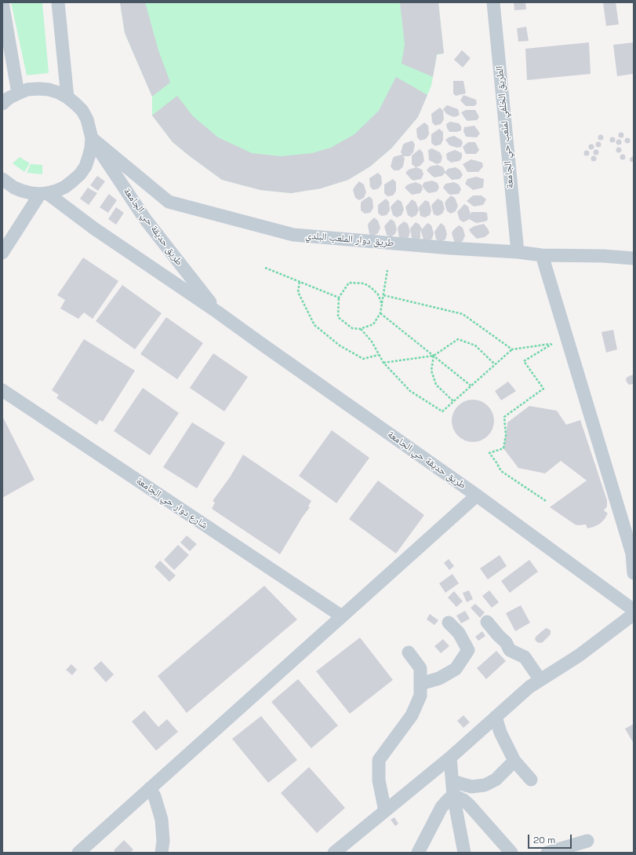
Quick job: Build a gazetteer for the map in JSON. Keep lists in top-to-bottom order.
{
  "streets": {
    "street": [
      "الطريق الخلفي لملعب حي الجامعة",
      "طريق حديقة حي الجامعة",
      "طريق دوار الملعب البلدي",
      "شارع دوار حي الجامعة"
    ]
  },
  "crossings": [
    ["الطريق الخلفي لملعب حي الجامعة", "طريق دوار الملعب البلدي"],
    ["طريق حديقة حي الجامعة", "طريق دوار الملعب البلدي"]
  ],
  "scale_bar": "20 m"
}
